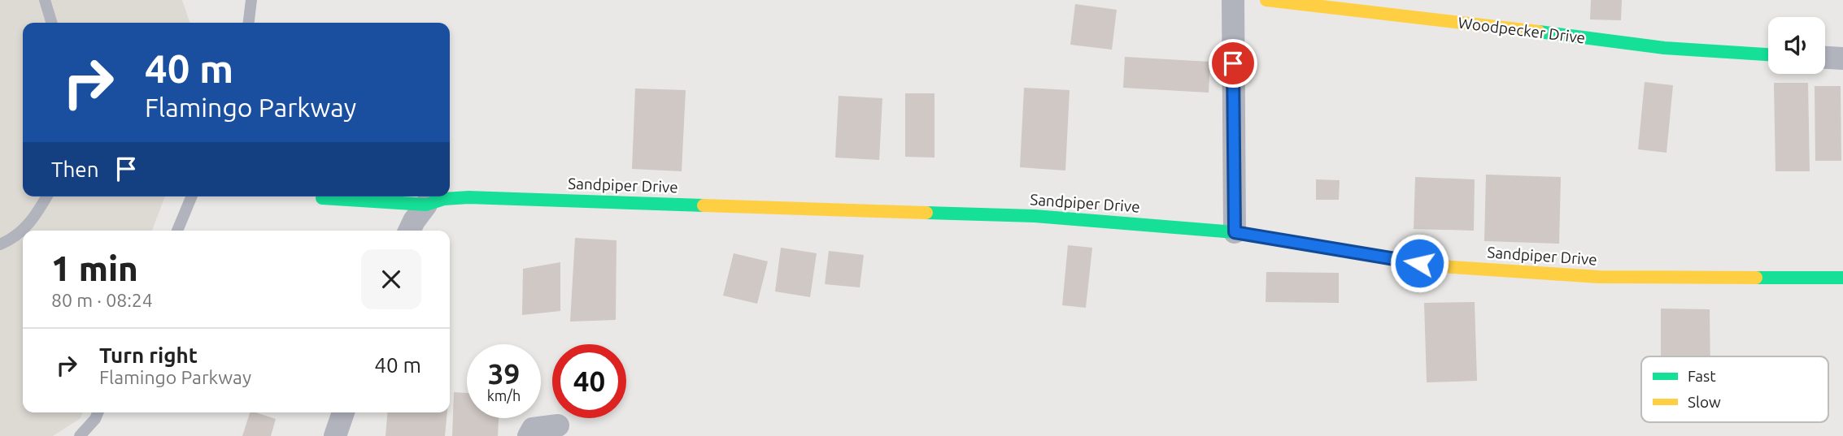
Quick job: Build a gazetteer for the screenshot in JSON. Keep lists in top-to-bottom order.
{
  "streets": {
    "street": ["Woodpecker Drive", "Sandpiper Drive"]
  },
  "legend": ["Fast", "Slow"],
  "page": {
    "turn": ["40 m", "Flamingo Parkway"],
    "then": "Then",
    "heading": ["1 min", "80 m · 08:24"],
    "list": [
      {
        "name": "Turn right",
        "note": "Flamingo Parkway",
        "value": "40 m"
      }
    ],
    "speed": "39 km/h",
    "limit": "40"
  }
}
